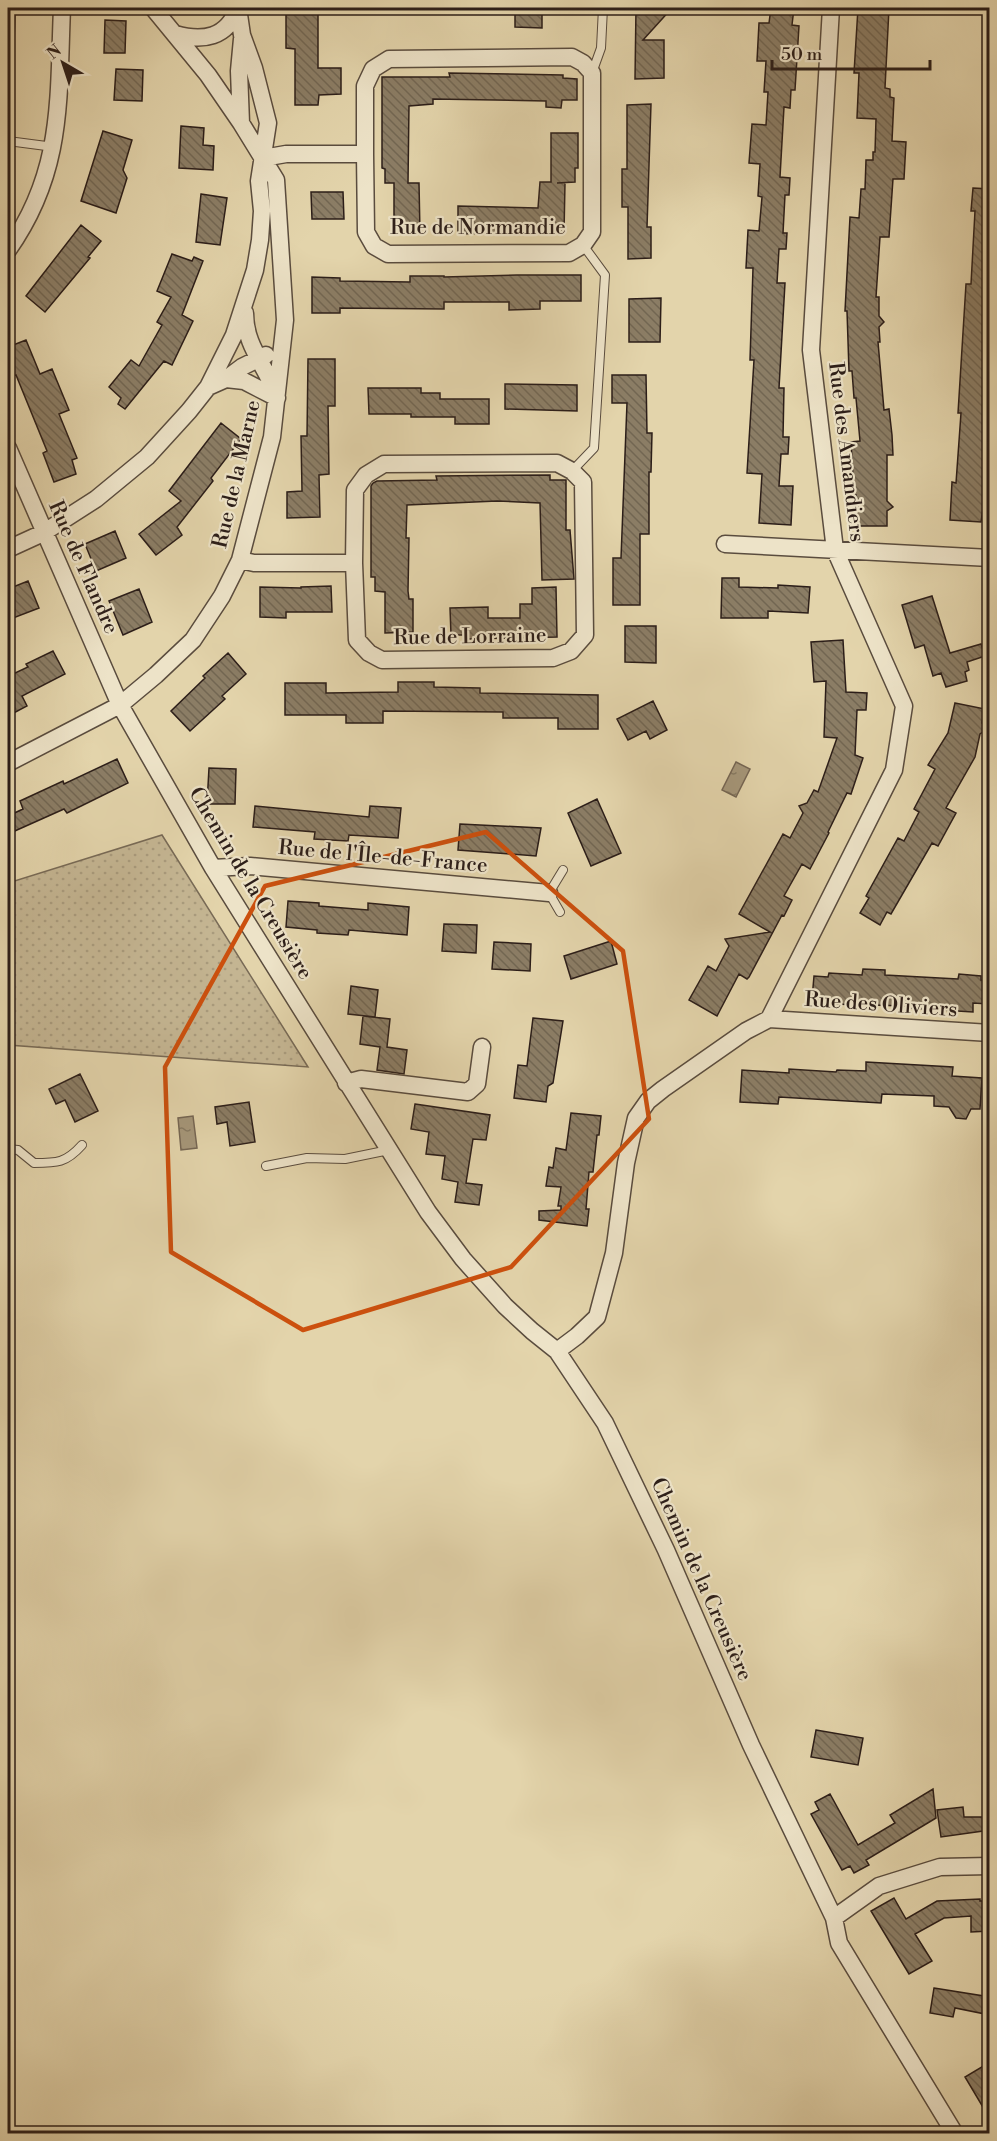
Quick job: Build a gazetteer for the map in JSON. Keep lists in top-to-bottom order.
{
  "streets": {
    "street": [
      "Rue de Normandie",
      "Rue des Amandiers",
      "Rue de la Marne",
      "Rue de Flandre",
      "Rue de Lorraine",
      "Rue de l'Île-de-France",
      "Chemin de la Creusière",
      "Rue des Oliviers"
    ]
  },
  "crossings": [
    ["Rue des Amandiers", "Rue des Oliviers"],
    ["Rue de la Marne", "Rue de Flandre"],
    ["Rue de la Marne", "Chemin de la Creusière"],
    ["Rue de Flandre", "Chemin de la Creusière"],
    ["Rue de l'Île-de-France", "Chemin de la Creusière"]
  ],
  "scale_bar": "50 m",
  "north": "top left"
}
